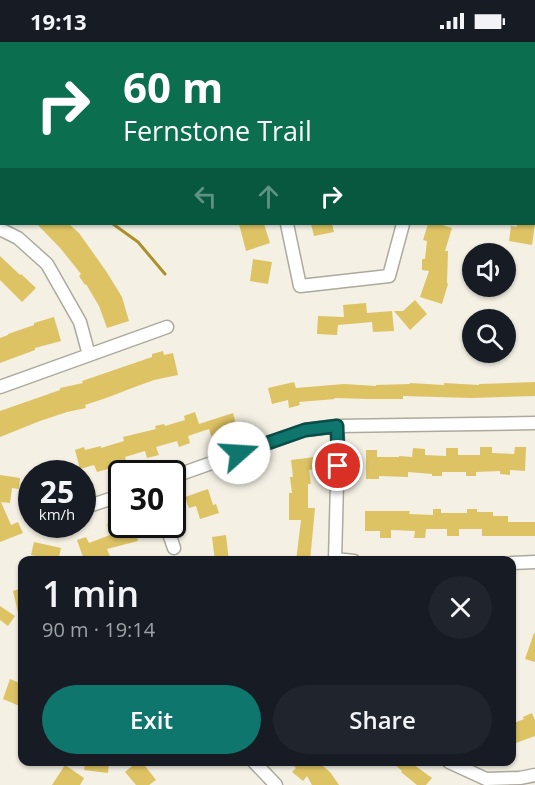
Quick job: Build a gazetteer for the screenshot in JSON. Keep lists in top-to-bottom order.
{
  "page": {
    "status": "19:13",
    "turn": ["60 m", "Fernstone Trail"],
    "speed": "25 km/h",
    "limit": "30",
    "heading": ["1 min", "90 m · 19:14"],
    "buttons": ["Exit", "Share"]
  }
}
